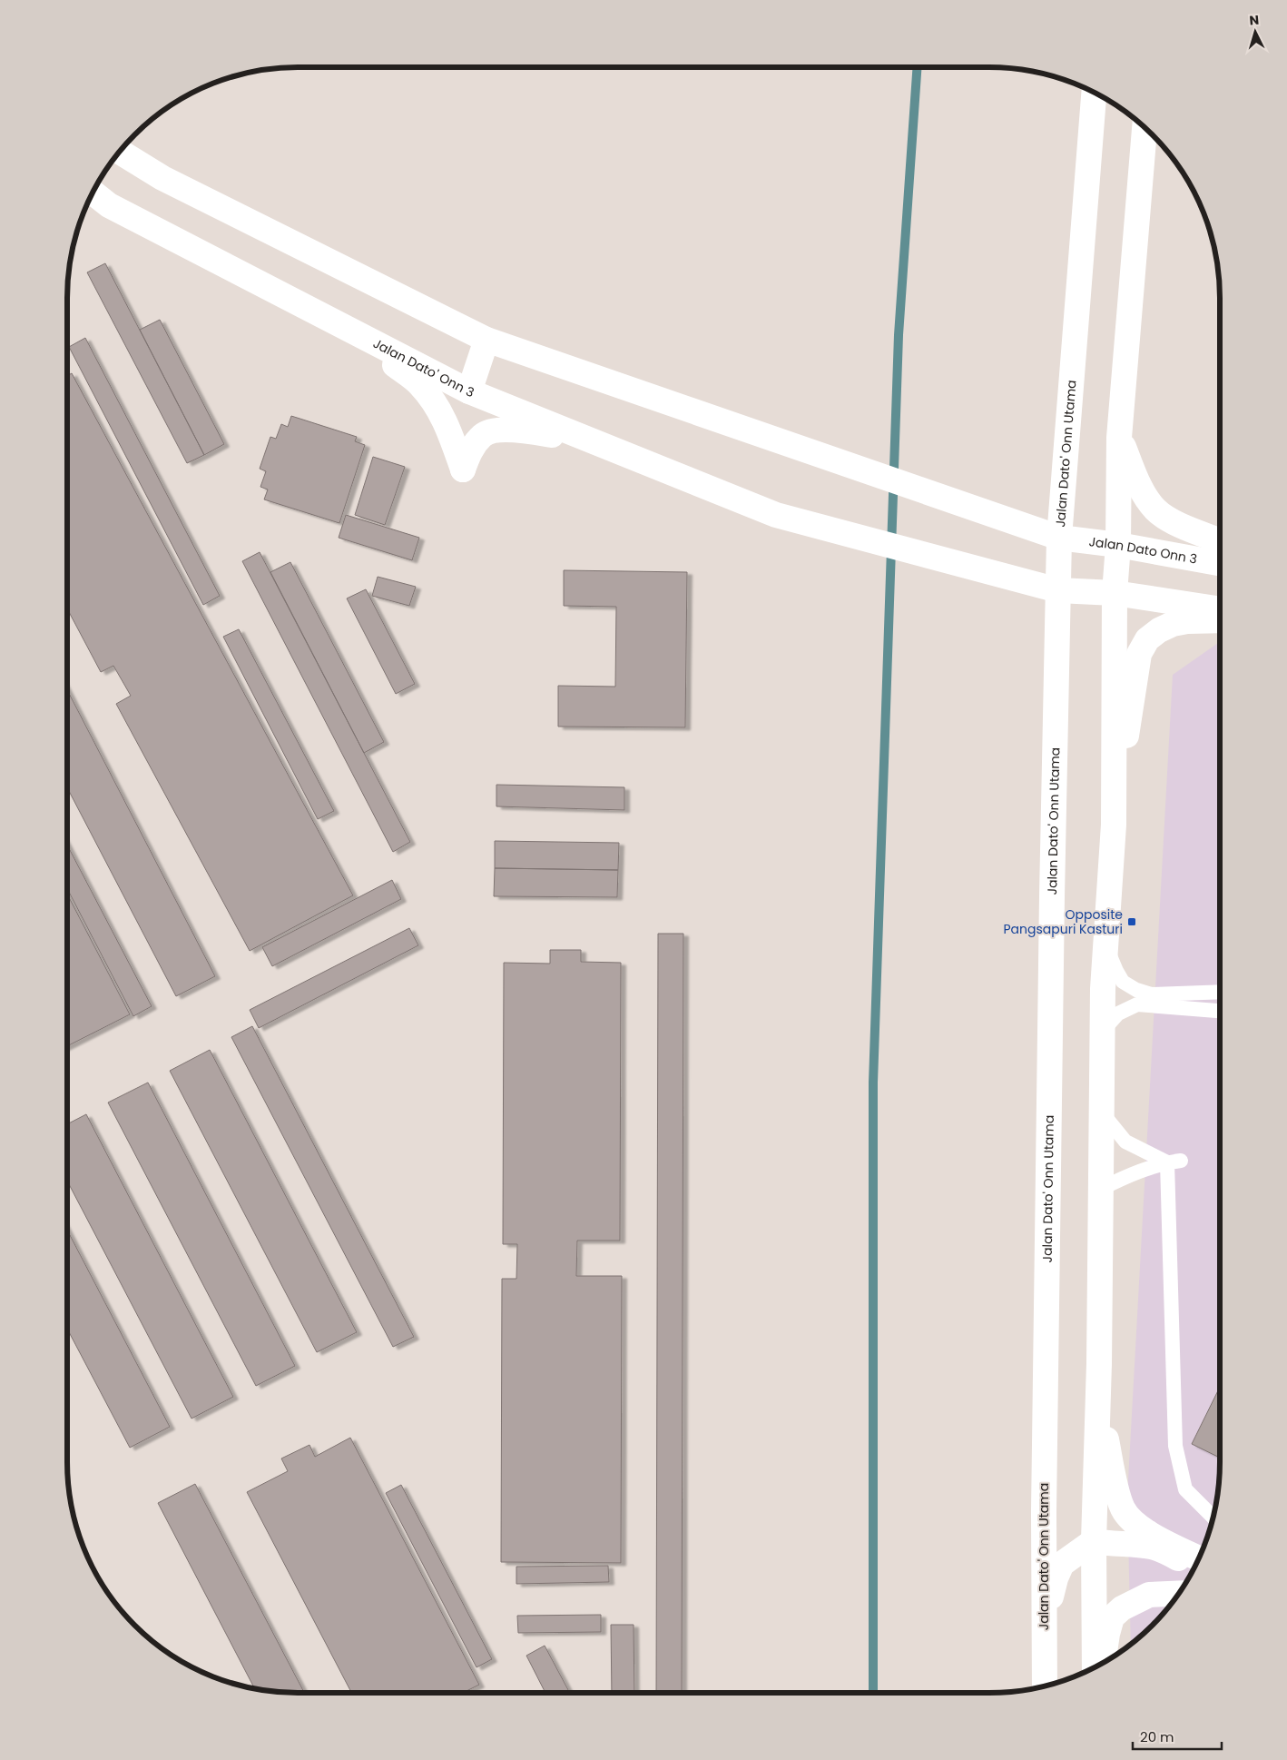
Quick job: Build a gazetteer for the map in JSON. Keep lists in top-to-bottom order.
{
  "streets": {
    "main road": ["Jalan Dato' Onn 3", "Jalan Dato' Onn Utama", "Jalan Dato Onn 3"]
  },
  "crossings": [
    ["Jalan Dato' Onn 3", "Jalan Dato' Onn Utama"],
    ["Jalan Dato' Onn Utama", "Jalan Dato Onn 3"]
  ],
  "places": {
    "transit": ["Opposite Pangsapuri Kasturi"]
  },
  "scale_bar": "20 m",
  "north": "top"
}
